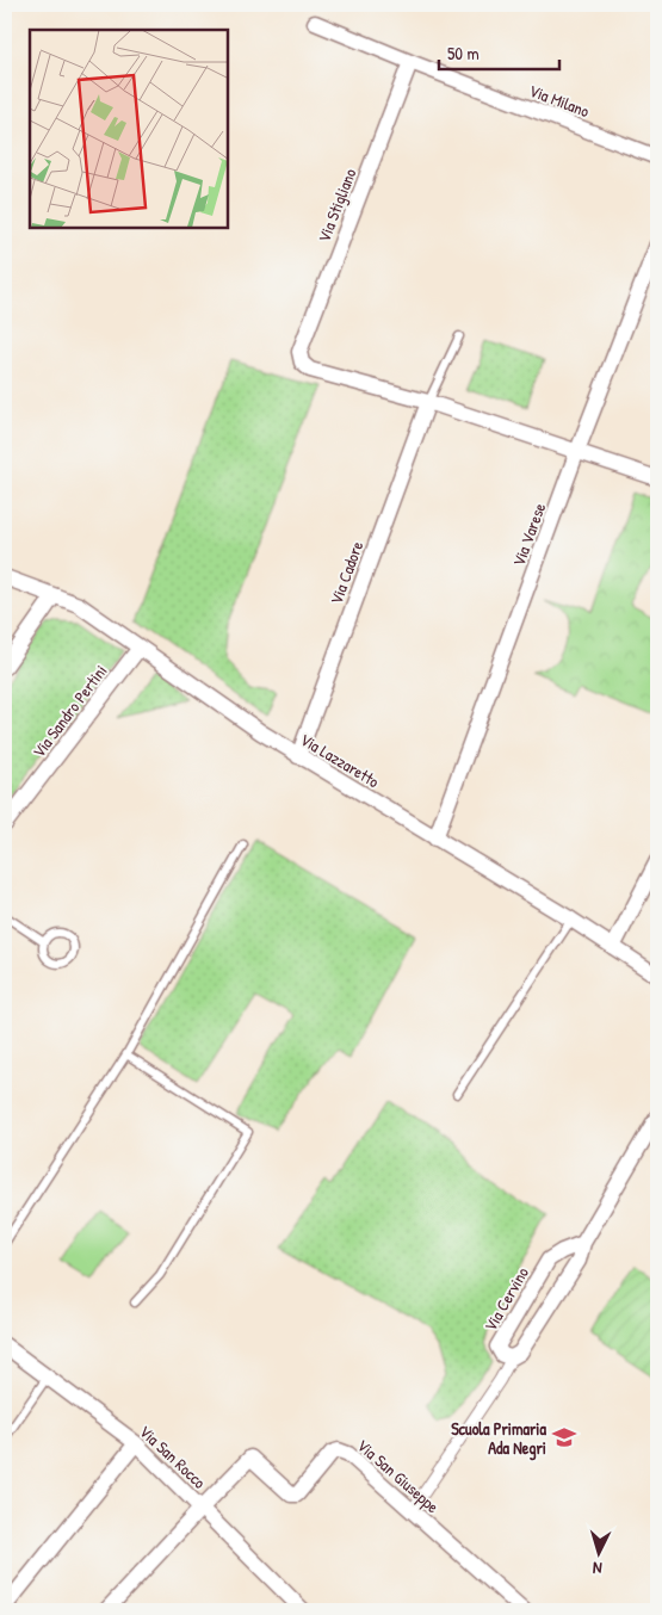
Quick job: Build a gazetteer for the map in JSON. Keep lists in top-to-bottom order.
{
  "streets": {
    "street": [
      "Via Milano",
      "Via Stigliano",
      "Via Varese",
      "Via Cadore",
      "Via Sandro Pertini",
      "Via Lazzaretto",
      "Via Cervino",
      "Via San Rocco",
      "Via San Giuseppe"
    ]
  },
  "crossings": [
    ["Via Milano", "Via Stigliano"],
    ["Via Stigliano", "Via Cadore"],
    ["Via Varese", "Via Lazzaretto"],
    ["Via Cadore", "Via Lazzaretto"],
    ["Via Sandro Pertini", "Via Lazzaretto"],
    ["Via San Rocco", "Via San Giuseppe"]
  ],
  "places": {
    "school or university": ["Scuola Primaria Ada Negri"]
  },
  "scale_bar": "50 m",
  "north": "bottom"
}
